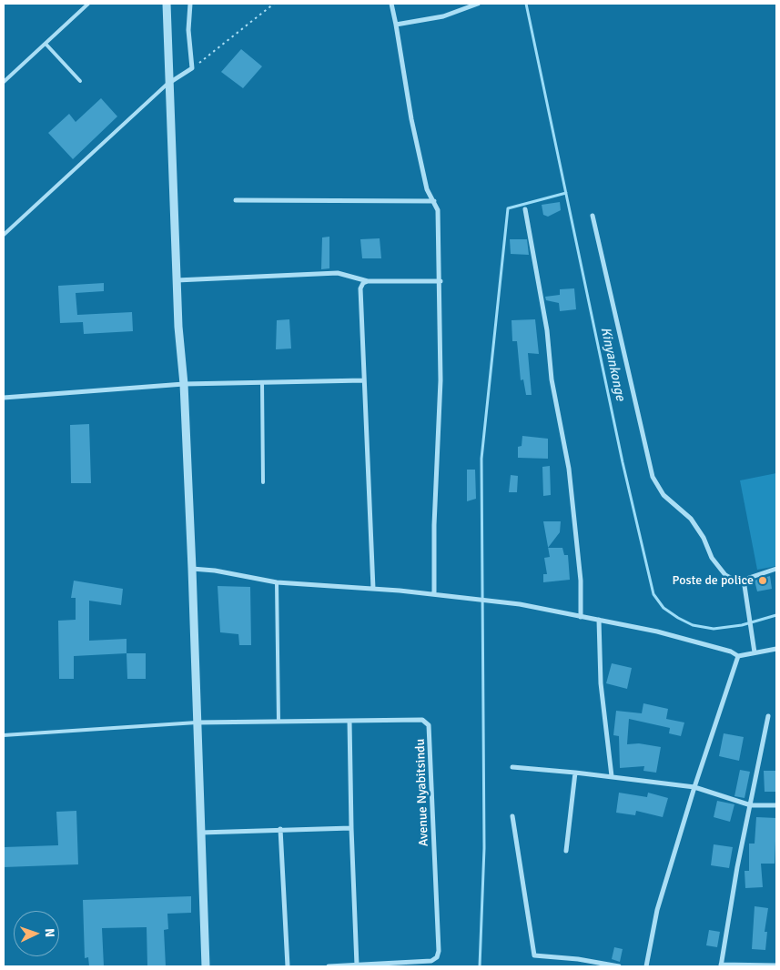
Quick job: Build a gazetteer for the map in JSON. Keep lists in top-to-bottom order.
{
  "streets": {
    "street": ["Avenue Nyabitsindu"]
  },
  "water": ["Kinyankonge"],
  "places": ["Poste de police"],
  "north": "right"
}
